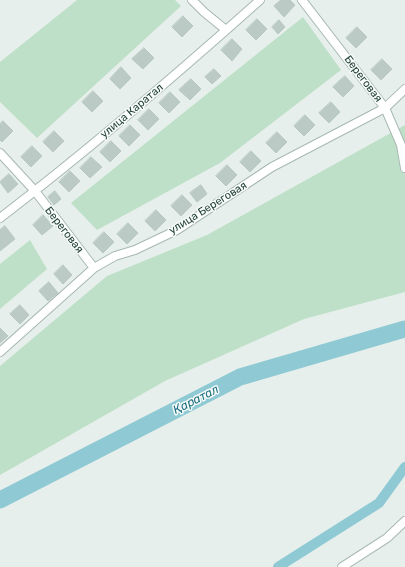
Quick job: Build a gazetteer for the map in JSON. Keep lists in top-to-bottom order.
{
  "streets": {
    "street": ["Береговая", "улица Каратал", "улица Береговая"]
  },
  "crossings": [
    ["Береговая", "улица Каратал"],
    ["Береговая", "улица Береговая"]
  ],
  "water": ["Қаратал"]
}
